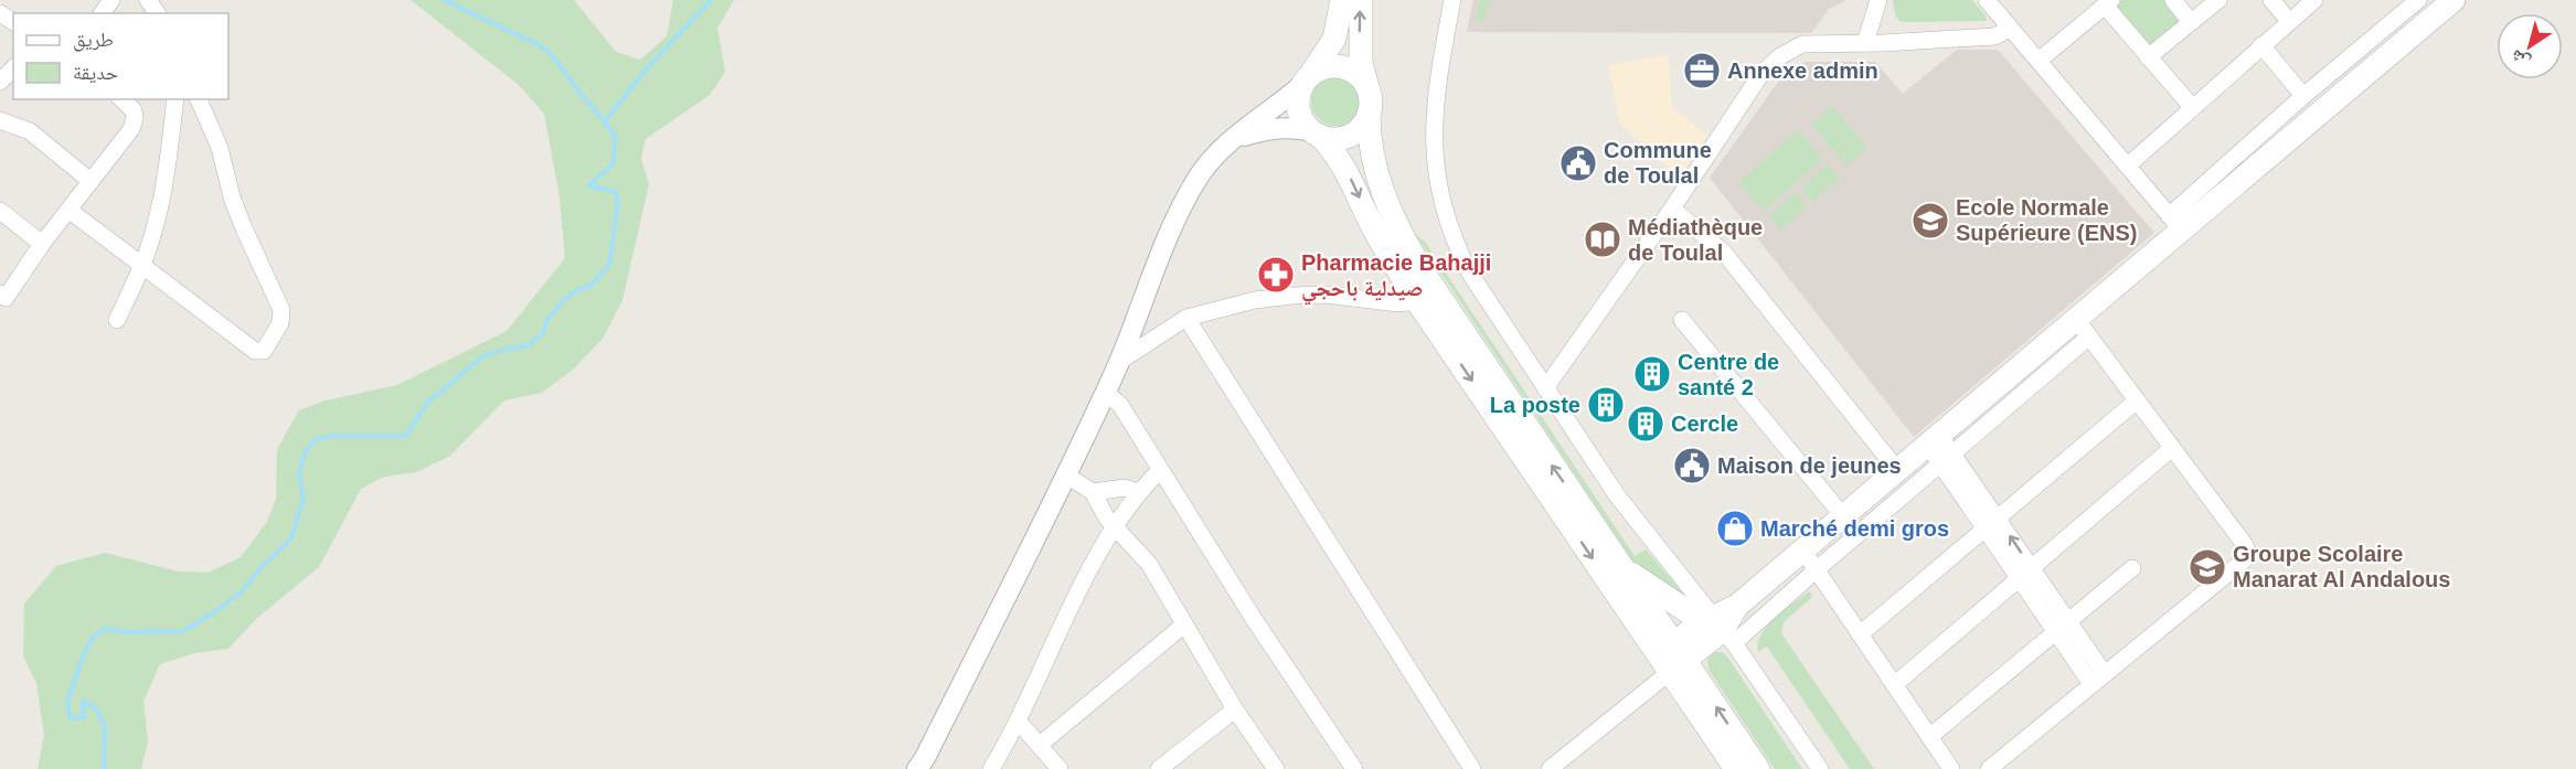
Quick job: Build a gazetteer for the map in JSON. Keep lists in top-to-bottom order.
{
  "places": {
    "office": ["Annexe admin"],
    "public building": ["Commune de Toulal", "Maison de jeunes"],
    "school or university": ["Ecole Normale Supérieure (ENS)", "Groupe Scolaire Manarat Al Andalous"],
    "library": ["Médiathèque de Toulal"],
    "pharmacy": ["Pharmacie Bahajji صيدلية باحجي"],
    "building": ["Centre de santé 2", "La poste", "Cercle"],
    "shop": ["Marché demi gros"]
  },
  "legend": ["طريق", "حديقة"],
  "north": "bottom left"
}
